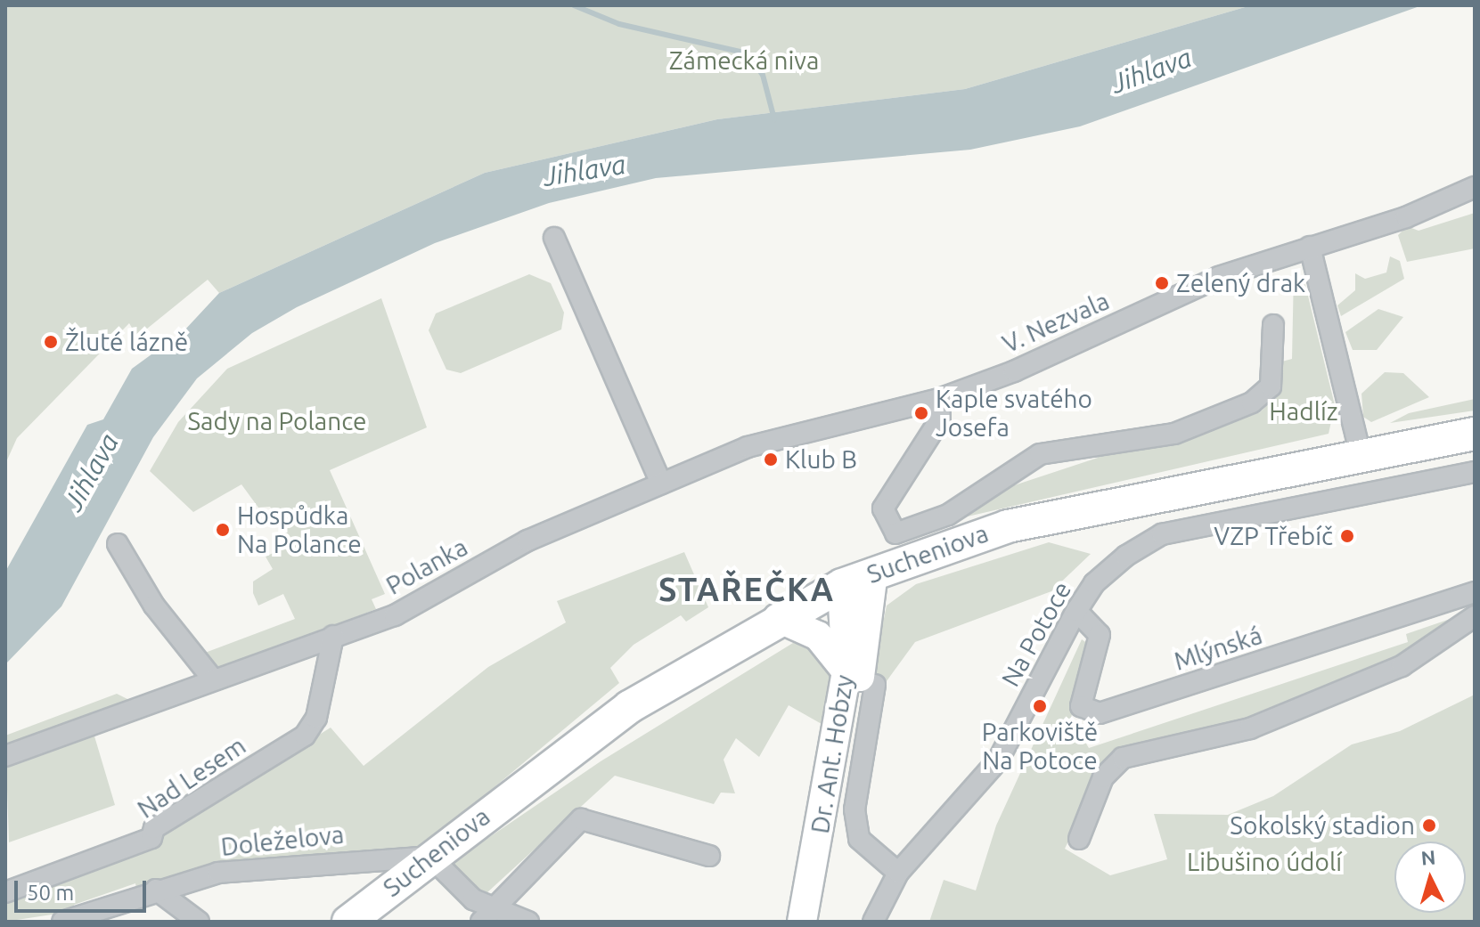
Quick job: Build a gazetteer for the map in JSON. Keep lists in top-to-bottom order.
{
  "streets": {
    "main road": ["Sucheniova", "Dr. Ant. Hobzy"],
    "street": [
      "V. Nezvala",
      "Polanka",
      "Na Potoce",
      "Mlýnská",
      "Nad Lesem",
      "Doleželova"
    ]
  },
  "crossings": [
    ["V. Nezvala", "Polanka"],
    ["Sucheniova", "Dr. Ant. Hobzy"],
    ["Sucheniova", "Doleželova"],
    ["Polanka", "Nad Lesem"],
    ["Na Potoce", "Mlýnská"],
    ["Na Potoce", "Dr. Ant. Hobzy"]
  ],
  "districts": ["STAŘEČKA"],
  "water": ["Jihlava"],
  "parks": [
    "Zámecká niva",
    "Hadlíz",
    "Sady na Polance",
    "Libušino údolí"
  ],
  "places": [
    "Zelený drak",
    "Žluté lázně",
    "Kaple svatého Josefa",
    "Klub B",
    "Hospůdka Na Polance",
    "VZP Třebíč",
    "Parkoviště Na Potoce",
    "Sokolský stadion"
  ],
  "scale_bar": "50 m",
  "north": "top"
}
